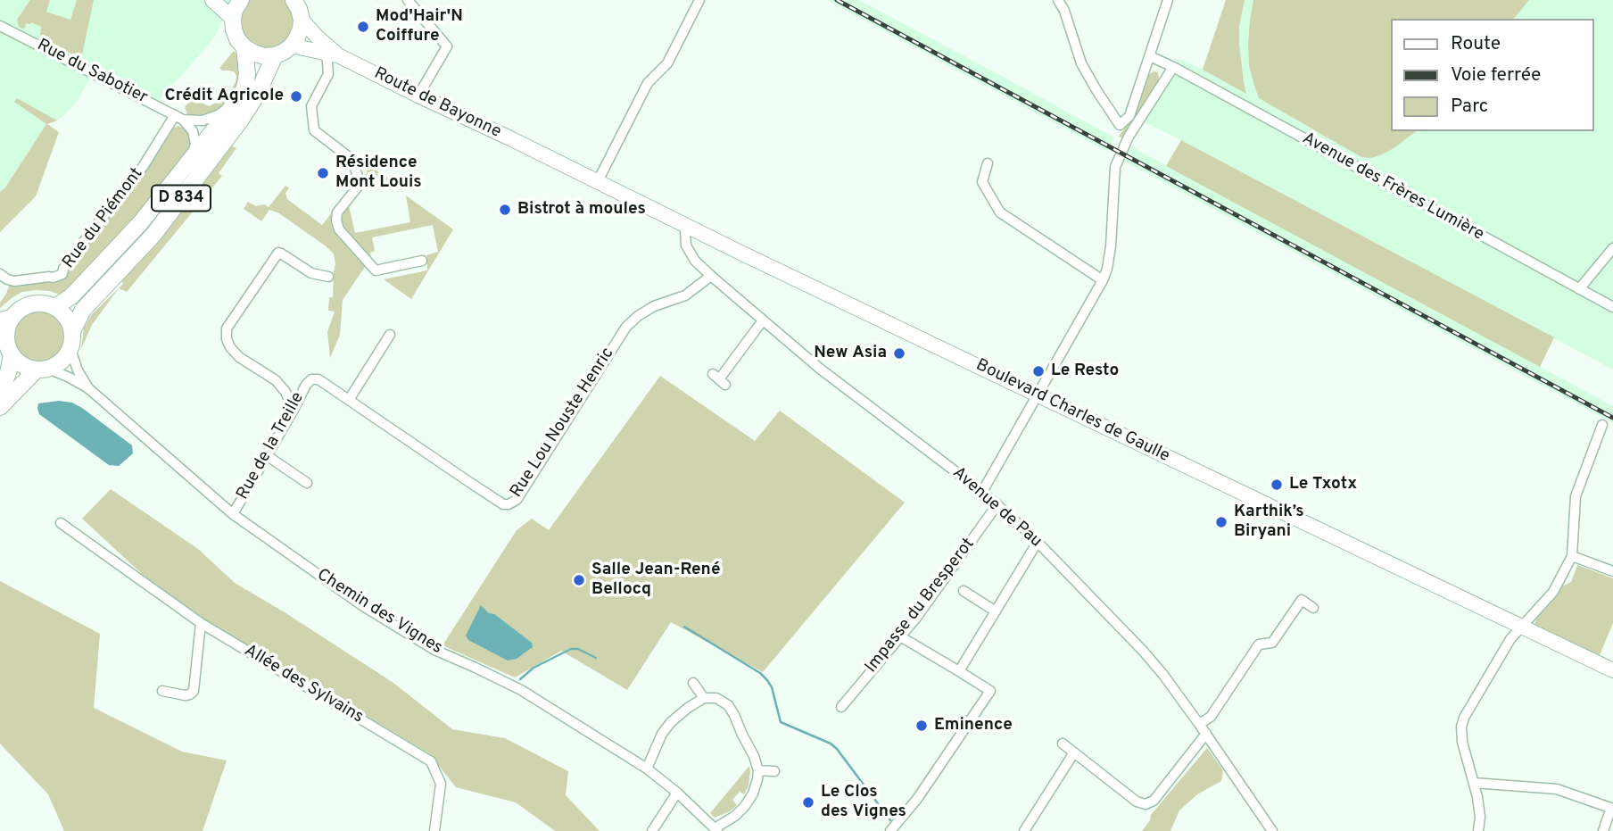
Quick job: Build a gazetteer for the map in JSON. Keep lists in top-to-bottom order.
{
  "streets": {
    "main road": [
      "Route de Bayonne",
      "D 834",
      "Rue du Piémont",
      "Boulevard Charles de Gaulle"
    ],
    "street": [
      "Rue du Sabotier",
      "Avenue des Frères Lumière",
      "Rue Lou Nouste Henric",
      "Rue de la Treille",
      "Avenue de Pau",
      "Impasse du Bresperot",
      "Chemin des Vignes",
      "Allée des Sylvains"
    ]
  },
  "crossings": [
    ["Rue du Sabotier", "Rue du Piémont"],
    ["Route de Bayonne", "Boulevard Charles de Gaulle"],
    ["D 834", "Rue du Piémont"],
    ["D 834", "Chemin des Vignes"],
    ["Rue du Piémont", "Chemin des Vignes"],
    ["Boulevard Charles de Gaulle", "Avenue de Pau"],
    ["Rue Lou Nouste Henric", "Rue de la Treille"],
    ["Rue Lou Nouste Henric", "Avenue de Pau"],
    ["Rue de la Treille", "Chemin des Vignes"],
    ["Avenue de Pau", "Impasse du Bresperot"]
  ],
  "places": [
    "Mod'Hair'N Coiffure",
    "Crédit Agricole",
    "Résidence Mont Louis",
    "Bistrot à moules",
    "New Asia",
    "Le Resto",
    "Le Txotx",
    "Karthik’s Biryani",
    "Salle Jean-René Bellocq",
    "Eminence",
    "Le Clos des Vignes"
  ],
  "legend": ["Route", "Voie ferrée", "Parc"]
}
